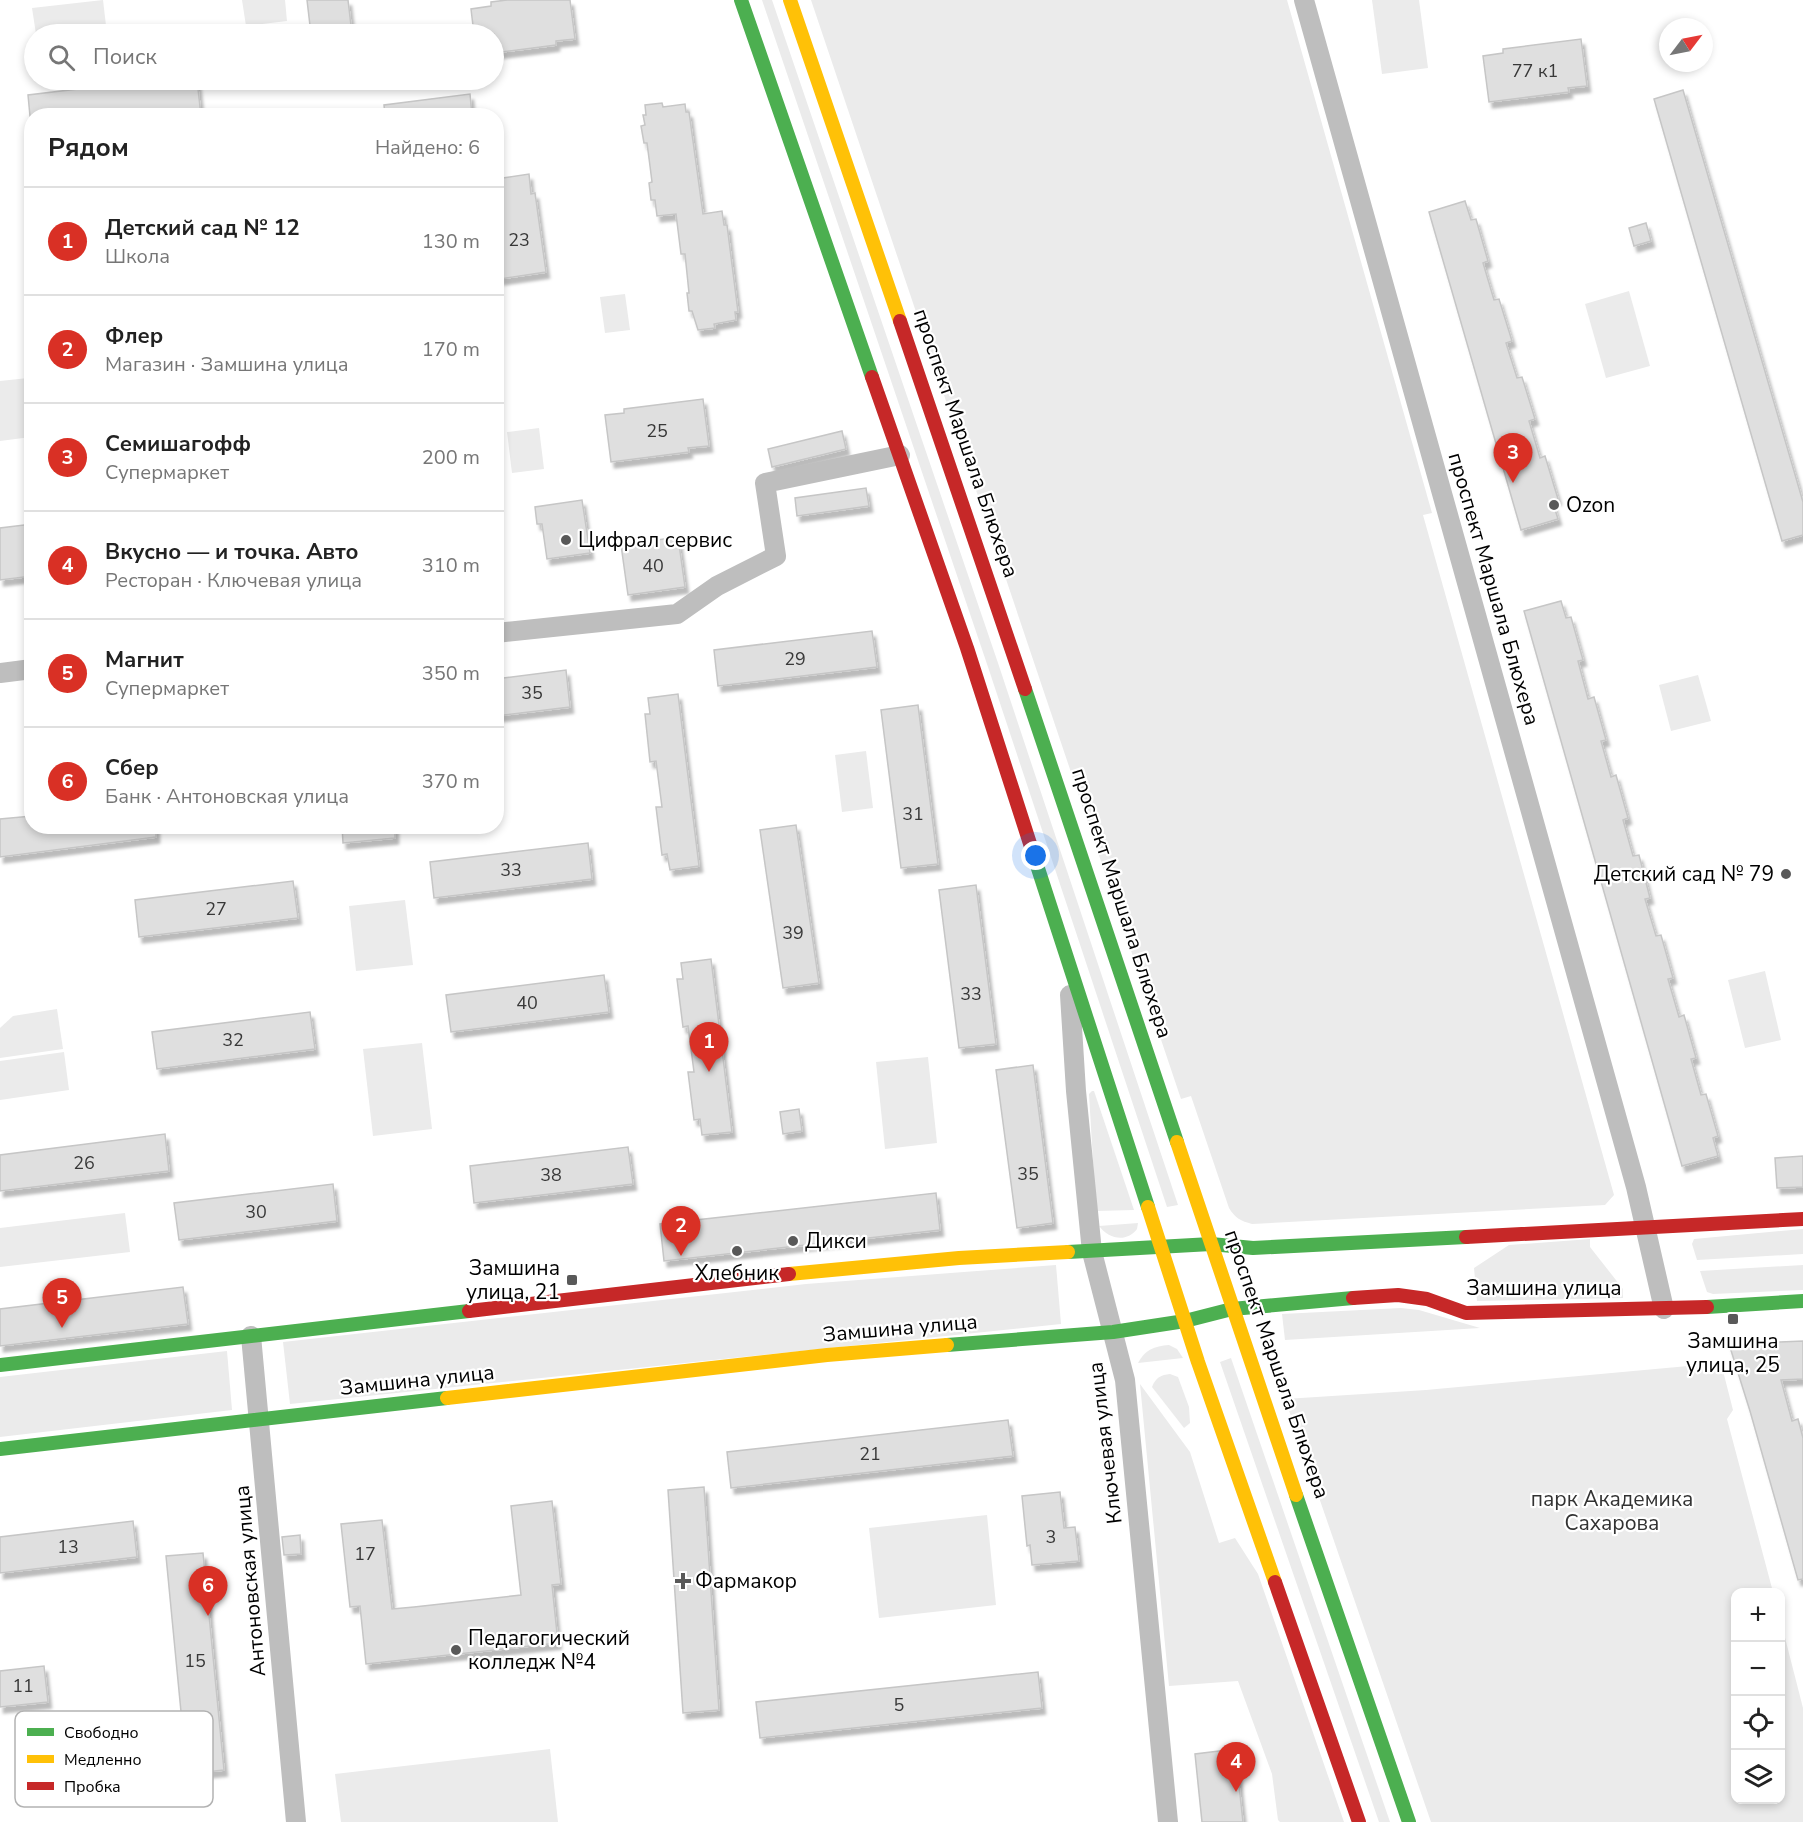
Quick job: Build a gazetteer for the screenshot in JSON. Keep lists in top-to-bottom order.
{
  "streets": {
    "main road": ["проспект Маршала Блюхера", "Замшина улица"],
    "street": ["Ключевая улица", "Антоновская улица"]
  },
  "crossings": [
    ["проспект Маршала Блюхера", "Замшина улица"],
    ["Замшина улица", "Ключевая улица"],
    ["Замшина улица", "Антоновская улица"]
  ],
  "parks": ["парк Академика Сахарова"],
  "places": {
    "other": [
      "Ozon",
      "Цифрал сервис",
      "Детский сад № 79",
      "Дикси",
      "Хлебник",
      "Педагогический колледж №4"
    ],
    "transit": ["Замшина улица, 21", "Замшина улица, 25"],
    "health": ["Фармакор"]
  },
  "house_numbers": [
    "77 к1",
    "23",
    "25",
    "40",
    "29",
    "35",
    "31",
    "33",
    "27",
    "39",
    "33",
    "40",
    "32",
    "26",
    "35",
    "38",
    "30",
    "21",
    "3",
    "13",
    "17",
    "15",
    "11",
    "5"
  ],
  "legend": ["Свободно", "Медленно", "Пробка"],
  "north": "top right",
  "page": {
    "search": "Поиск",
    "heading": ["Рядом", "Найдено: 6"],
    "list": [
      {
        "mark": "1",
        "name": "Детский сад № 12",
        "note": "Школа",
        "value": "130 m"
      },
      {
        "mark": "2",
        "name": "Флер",
        "note": "Магазин · Замшина улица",
        "value": "170 m"
      },
      {
        "mark": "3",
        "name": "Семишагофф",
        "note": "Супермаркет",
        "value": "200 m"
      },
      {
        "mark": "4",
        "name": "Вкусно — и точка. Авто",
        "note": "Ресторан · Ключевая улица",
        "value": "310 m"
      },
      {
        "mark": "5",
        "name": "Магнит",
        "note": "Супермаркет",
        "value": "350 m"
      },
      {
        "mark": "6",
        "name": "Сбер",
        "note": "Банк · Антоновская улица",
        "value": "370 m"
      }
    ],
    "pins": [
      "3",
      "1",
      "2",
      "5",
      "6",
      "4"
    ],
    "map_buttons": ["+", "−"]
  }
}
